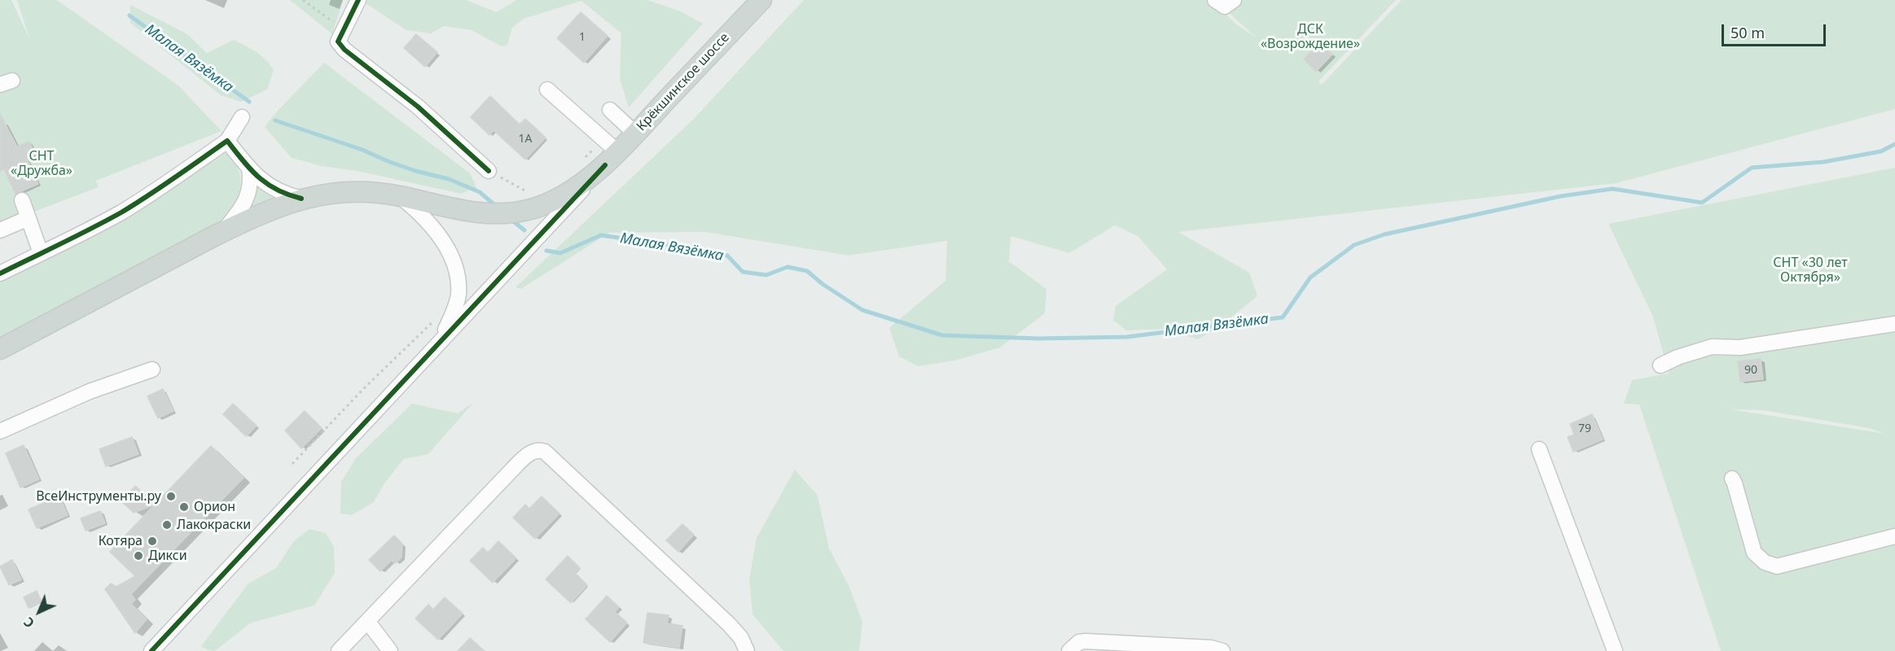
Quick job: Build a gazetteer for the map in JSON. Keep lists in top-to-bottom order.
{
  "streets": {
    "main road": ["Крёкшинское шоссе"]
  },
  "water": ["Малая Вязёмка"],
  "parks": ["ДСК «Возрождение»", "СНТ «Дружба»", "СНТ «30 лет Октября»"],
  "places": [
    "ВсеИнструменты.ру",
    "Орион",
    "Лакокраски",
    "Котяра",
    "Дикси"
  ],
  "house_numbers": [
    "1",
    "1А",
    "90",
    "79"
  ],
  "scale_bar": "50 m",
  "north": "bottom left"
}
